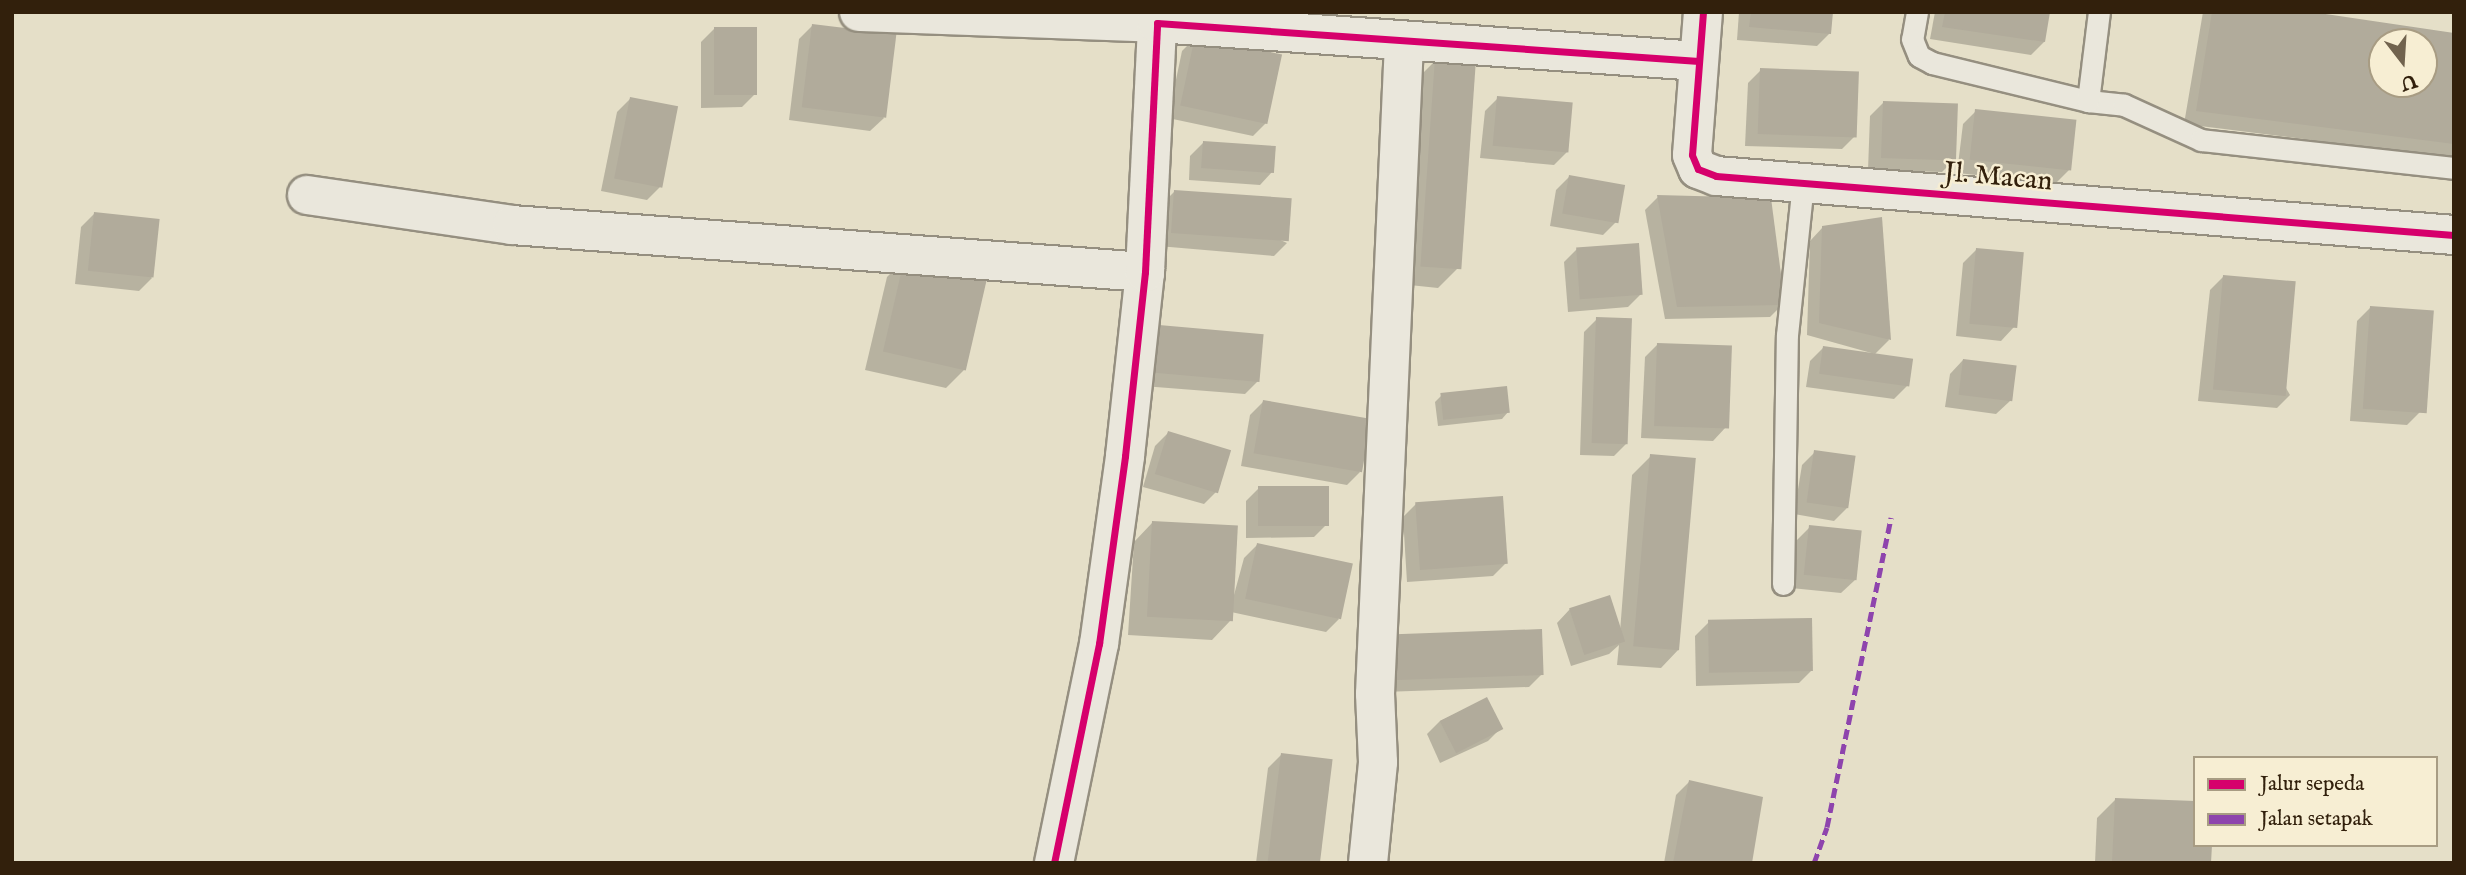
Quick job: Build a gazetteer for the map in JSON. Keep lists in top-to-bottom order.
{
  "streets": {
    "street": ["Jl. Macan"]
  },
  "legend": ["Jalur sepeda", "Jalan setapak"],
  "north": "bottom"
}
